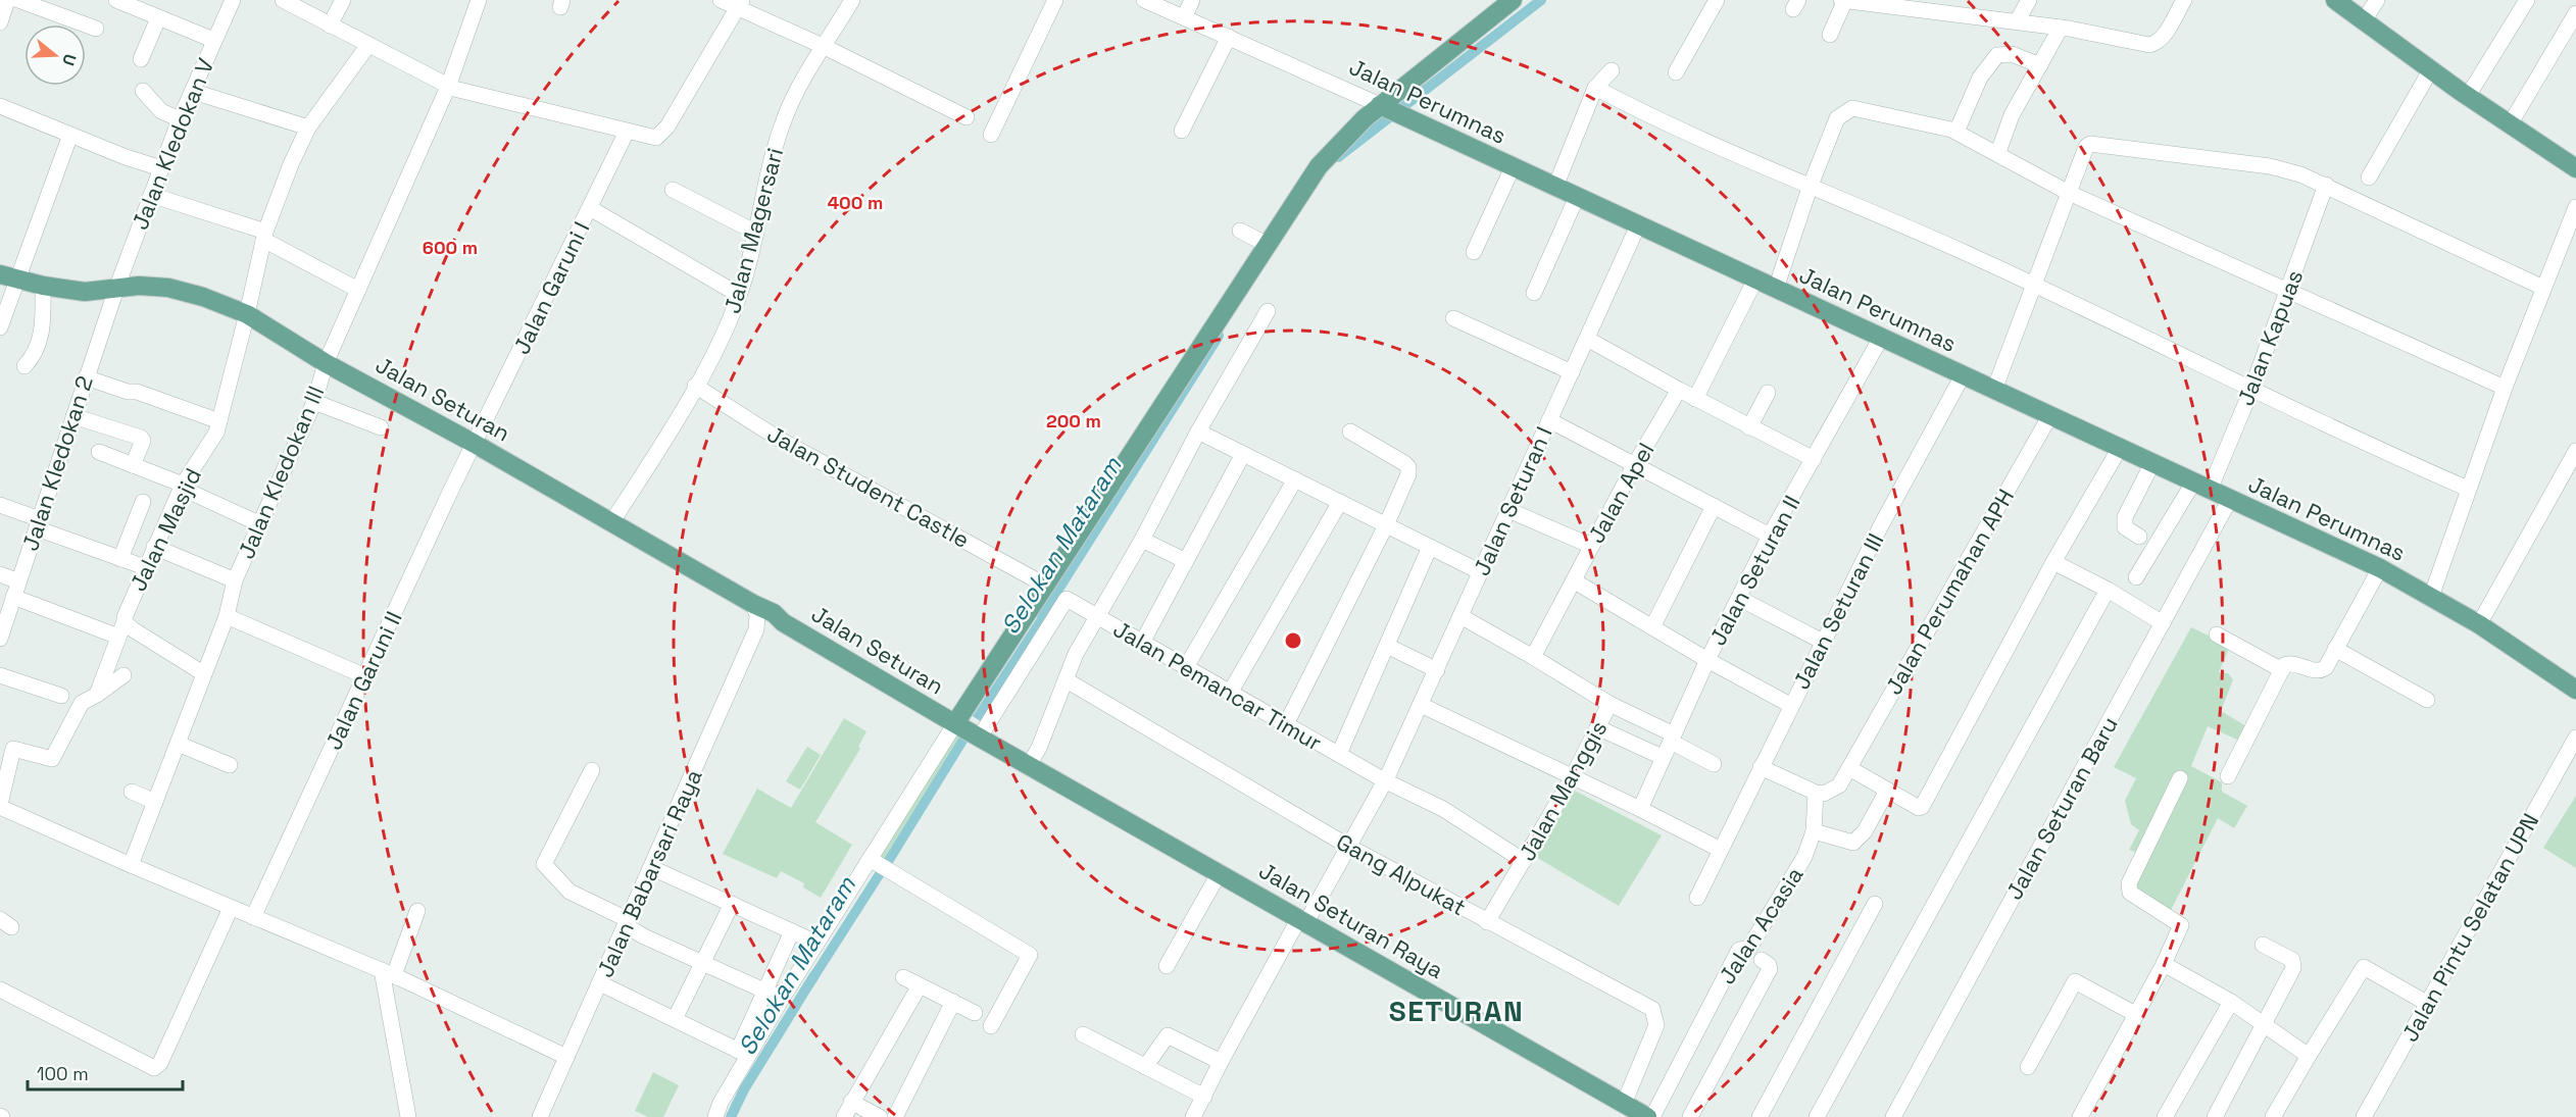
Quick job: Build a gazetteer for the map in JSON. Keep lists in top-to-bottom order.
{
  "streets": {
    "main road": ["Jalan Perumnas", "Jalan Seturan", "Jalan Seturan Raya"],
    "street": [
      "Jalan Kledokan V",
      "Jalan Magersari",
      "Jalan Garuni I",
      "Jalan Kapuas",
      "Jalan Kledokan 2",
      "Jalan Kledokan III",
      "Jalan Student Castle",
      "Jalan Apel",
      "Jalan Seturan I",
      "Jalan Masjid",
      "Jalan Seturan II",
      "Jalan Perumahan APH",
      "Jalan Seturan III",
      "Jalan Garuni II",
      "Jalan Pemancar Timur",
      "Jalan Manggis",
      "Jalan Seturan Baru",
      "Jalan Babarsari Raya",
      "Gang Alpukat",
      "Jalan Acasia",
      "Jalan Pintu Selatan UPN"
    ]
  },
  "crossings": [
    ["Jalan Perumnas", "Jalan Kapuas"],
    ["Jalan Perumnas", "Jalan Seturan I"],
    ["Jalan Perumnas", "Jalan Seturan II"],
    ["Jalan Perumnas", "Jalan Perumahan APH"],
    ["Jalan Perumnas", "Jalan Seturan III"],
    ["Jalan Perumnas", "Jalan Seturan Baru"],
    ["Jalan Kledokan V", "Jalan Seturan"],
    ["Jalan Kledokan V", "Jalan Kledokan 2"],
    ["Jalan Magersari", "Jalan Seturan"],
    ["Jalan Magersari", "Jalan Student Castle"],
    ["Jalan Garuni I", "Jalan Seturan"],
    ["Jalan Garuni I", "Jalan Garuni II"],
    ["Jalan Seturan", "Jalan Kledokan 2"],
    ["Jalan Seturan", "Jalan Kledokan III"],
    ["Jalan Seturan", "Jalan Masjid"],
    ["Jalan Seturan", "Jalan Garuni II"],
    ["Jalan Seturan", "Jalan Seturan Raya"],
    ["Jalan Kledokan III", "Jalan Masjid"],
    ["Jalan Student Castle", "Jalan Pemancar Timur"],
    ["Jalan Apel", "Jalan Manggis"],
    ["Jalan Seturan I", "Jalan Pemancar Timur"],
    ["Jalan Perumahan APH", "Jalan Acasia"],
    ["Jalan Pemancar Timur", "Jalan Manggis"],
    ["Jalan Pemancar Timur", "Gang Alpukat"],
    ["Jalan Pemancar Timur", "Jalan Seturan Raya"],
    ["Jalan Manggis", "Gang Alpukat"],
    ["Gang Alpukat", "Jalan Seturan Raya"]
  ],
  "districts": ["SETURAN"],
  "water": ["Selokan Mataram"],
  "scale_bar": "100 m",
  "north": "right",
  "rings": ["400 m", "600 m", "200 m"]
}
